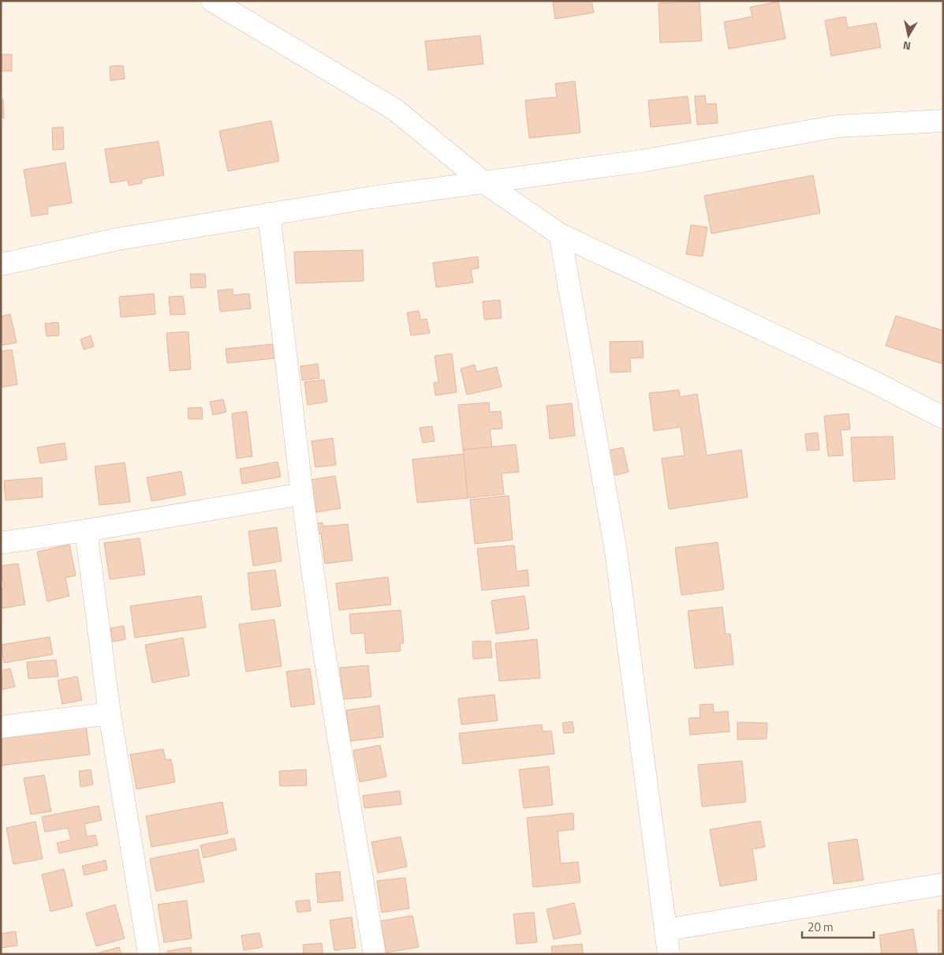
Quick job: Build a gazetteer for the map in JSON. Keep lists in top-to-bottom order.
{
  "scale_bar": "20 m",
  "north": "bottom"
}
